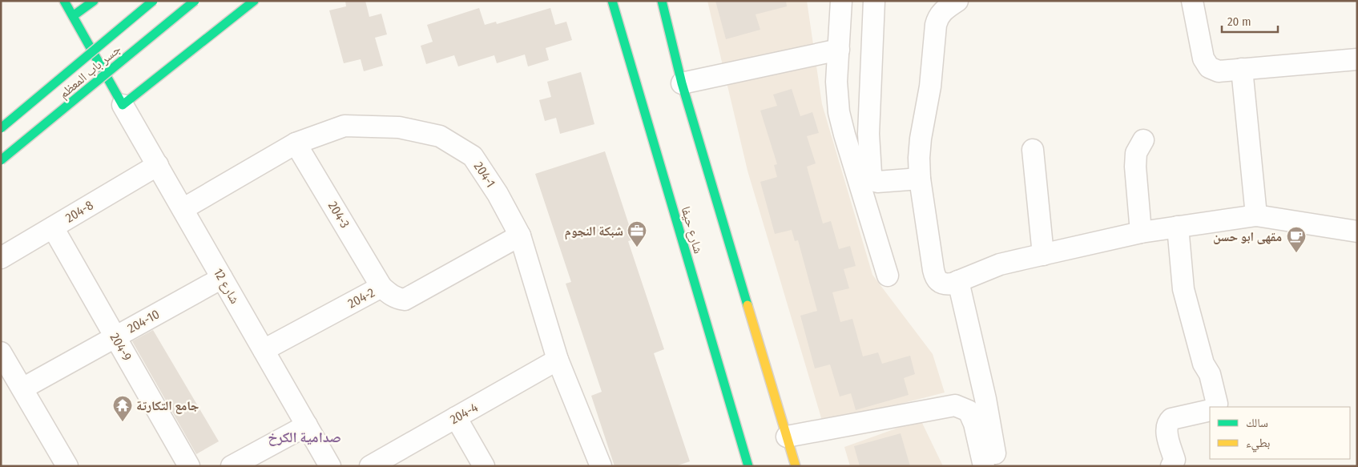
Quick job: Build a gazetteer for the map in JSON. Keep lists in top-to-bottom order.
{
  "streets": {
    "main road": ["جسر باب المعظم", "شارع حيفا"],
    "street": [
      "204-1",
      "204-8",
      "204-3",
      "شارع 12",
      "204-2",
      "204-10",
      "204-9",
      "204-4"
    ]
  },
  "crossings": [
    ["204-1", "204-3"],
    ["204-1", "شارع 12"],
    ["204-1", "204-2"],
    ["204-1", "204-4"],
    ["204-8", "شارع 12"],
    ["204-8", "204-9"],
    ["204-3", "204-2"],
    ["شارع 12", "204-2"],
    ["شارع 12", "204-10"],
    ["204-10", "204-9"]
  ],
  "districts": ["صدامية الكرخ"],
  "places": {
    "office": ["شبكة النجوم"],
    "cafe": ["مقهى ابو حسن"],
    "temple": ["جامع التكارتة"]
  },
  "legend": ["سالك", "بطيء"],
  "scale_bar": "20 m"
}
